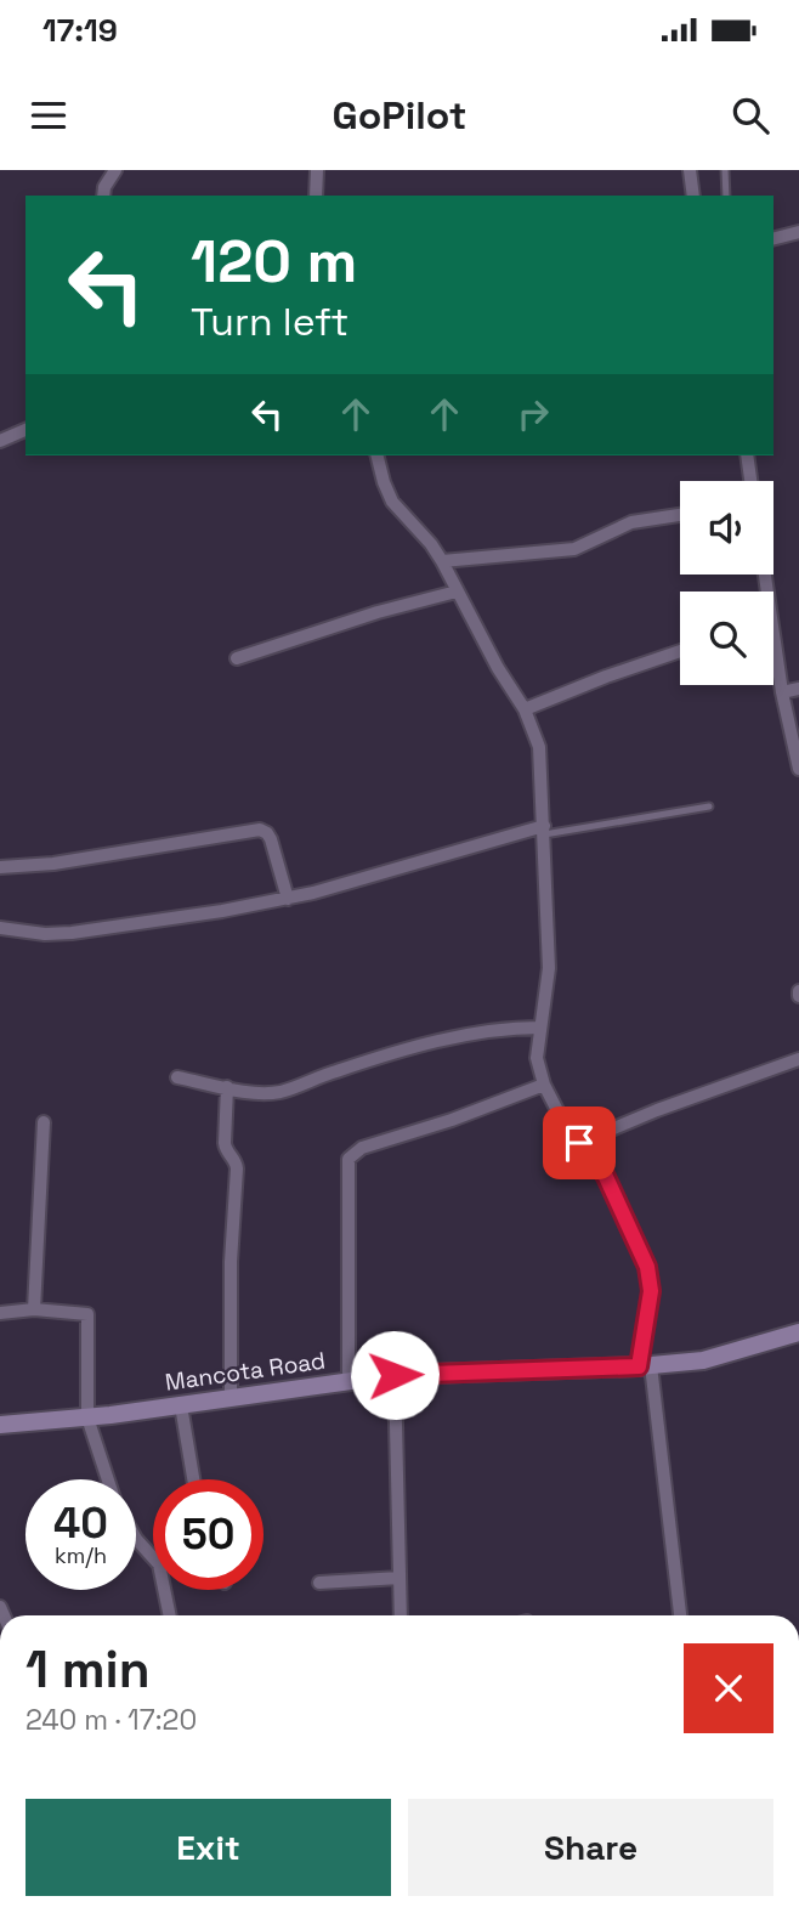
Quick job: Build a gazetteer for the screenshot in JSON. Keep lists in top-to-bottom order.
{
  "streets": {
    "main road": ["Mancota Road"]
  },
  "page": {
    "status": "17:19",
    "header": "GoPilot",
    "turn": ["120 m", "Turn left"],
    "speed": "40 km/h",
    "limit": "50",
    "heading": ["1 min", "240 m · 17:20"],
    "buttons": ["Exit", "Share"]
  }
}
